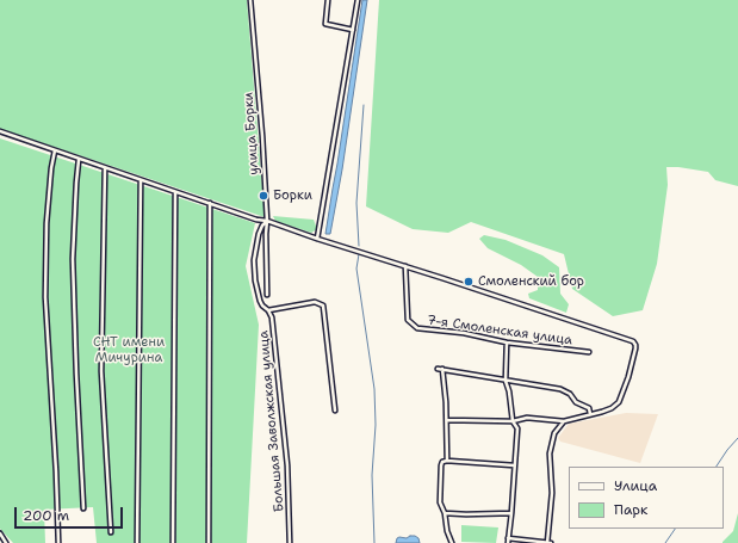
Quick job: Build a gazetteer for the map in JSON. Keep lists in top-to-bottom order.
{
  "streets": {
    "street": ["улица Борки", "7-я Смоленская улица", "Большая Заволжская улица"]
  },
  "crossings": [
    ["улица Борки", "Большая Заволжская улица"]
  ],
  "parks": ["СНТ имени Мичурина"],
  "places": ["Борки", "Смоленский бор"],
  "legend": ["Улица", "Парк"],
  "scale_bar": "200 m"
}
